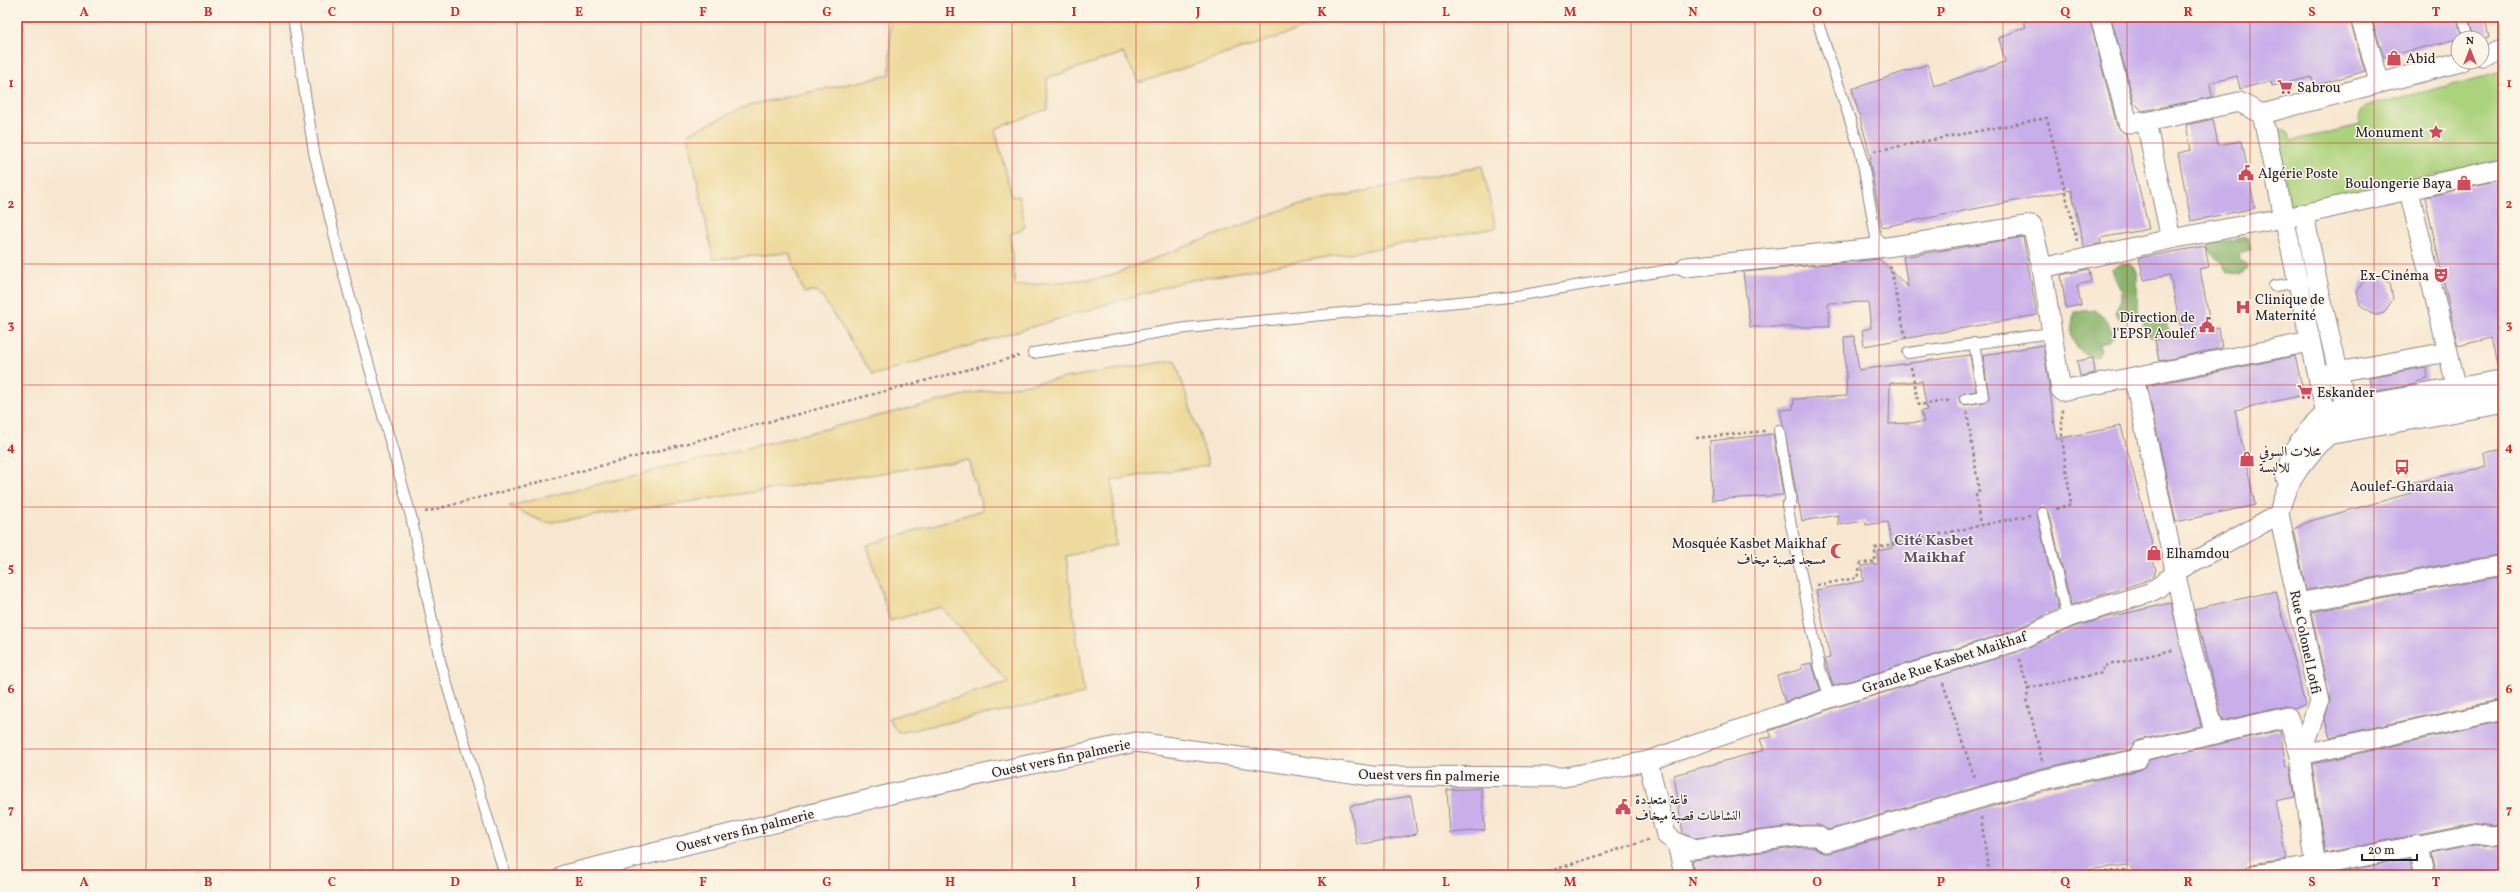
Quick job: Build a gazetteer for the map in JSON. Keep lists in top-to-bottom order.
{
  "streets": {
    "street": ["Rue Colonel Lotfi", "Grande Rue Kasbet Maikhaf", "Ouest vers fin palmerie"]
  },
  "crossings": [
    ["Rue Colonel Lotfi", "Grande Rue Kasbet Maikhaf"],
    ["Grande Rue Kasbet Maikhaf", "Ouest vers fin palmerie"]
  ],
  "districts": ["Cité Kasbet Maikhaf"],
  "places": {
    "shop": [
      "Abid",
      "Boulongerie Baya",
      "محلات السوفي للالبسة",
      "Elhamdou"
    ],
    "supermarket": ["Sabrou", "Eskander"],
    "place": ["Monument"],
    "public building": ["Algérie Poste", "Direction de l'EPSP Aoulef", "قاعة متعددة النشاطات قصبة ميخاف"],
    "theatre": ["Ex-Cinéma"],
    "hospital": ["Clinique de Maternité"],
    "bus stop": ["Aoulef-Ghardaia"],
    "mosque": ["Mosquée Kasbet Maikhaf مسجد قصبة ميخاف"]
  },
  "scale_bar": "20 m",
  "north": "top",
  "grid": {
    "columns": [
      "A",
      "B",
      "C",
      "D",
      "E",
      "F",
      "G",
      "H",
      "I",
      "J",
      "K",
      "L",
      "M",
      "N",
      "O",
      "P",
      "Q",
      "R",
      "S",
      "T"
    ],
    "rows": [
      "1",
      "2",
      "3",
      "4",
      "5",
      "6",
      "7"
    ]
  }
}
